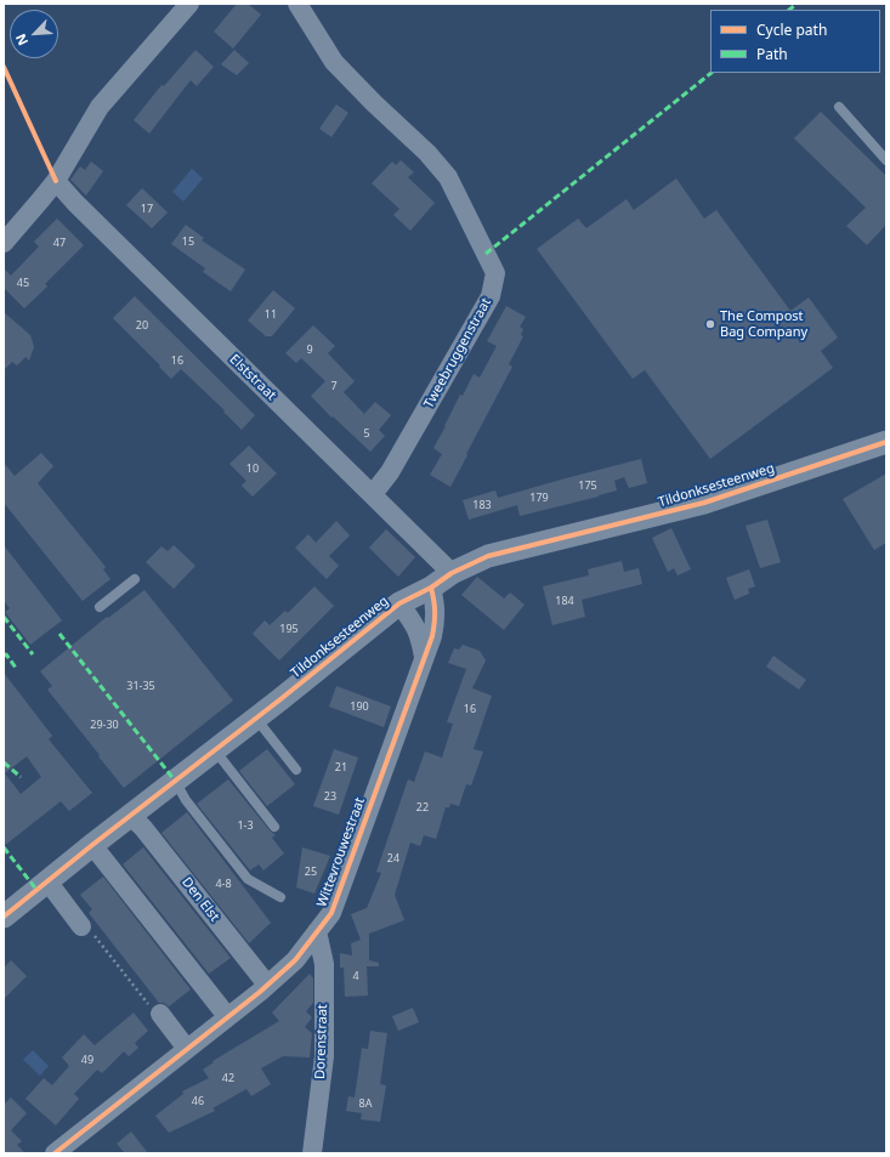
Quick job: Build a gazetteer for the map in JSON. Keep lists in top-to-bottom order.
{
  "streets": {
    "street": [
      "Tweebruggenstraat",
      "Elststraat",
      "Tildonksesteenweg",
      "Wittevrouwestraat",
      "Den Elst",
      "Dorenstraat"
    ]
  },
  "crossings": [
    ["Tweebruggenstraat", "Elststraat"],
    ["Elststraat", "Tildonksesteenweg"],
    ["Tildonksesteenweg", "Wittevrouwestraat"],
    ["Tildonksesteenweg", "Den Elst"],
    ["Wittevrouwestraat", "Den Elst"],
    ["Wittevrouwestraat", "Dorenstraat"]
  ],
  "places": ["The Compost Bag Company"],
  "house_numbers": [
    "17",
    "15",
    "47",
    "45",
    "11",
    "20",
    "9",
    "16",
    "7",
    "5",
    "10",
    "175",
    "179",
    "183",
    "184",
    "195",
    "31-35",
    "190",
    "16",
    "29-30",
    "21",
    "23",
    "22",
    "1-3",
    "24",
    "25",
    "4-8",
    "4",
    "49",
    "42",
    "46",
    "8A"
  ],
  "legend": ["Cycle path", "Path"],
  "north": "bottom left"
}
